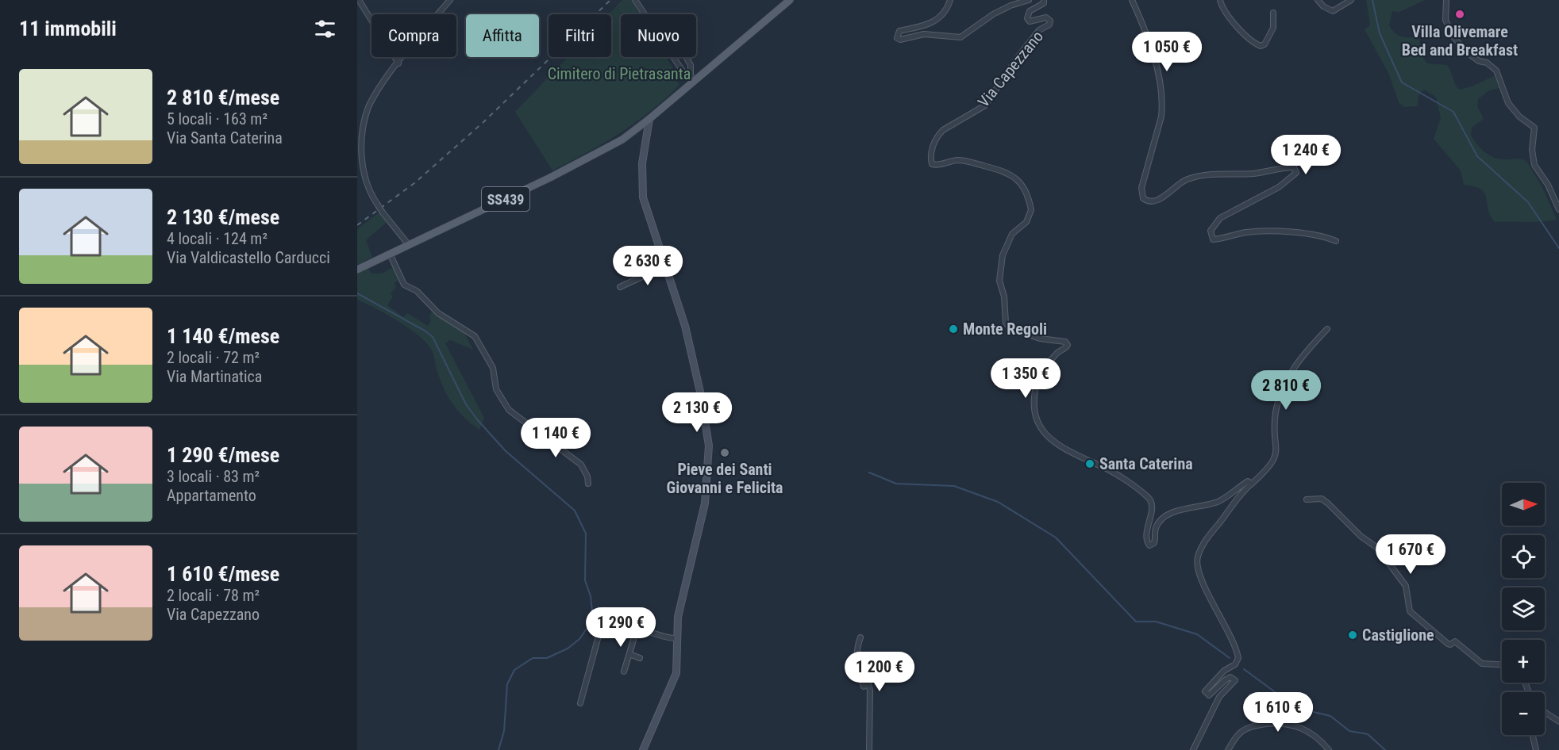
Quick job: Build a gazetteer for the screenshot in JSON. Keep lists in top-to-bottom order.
{
  "streets": {
    "main road": ["SS439"],
    "street": ["Via Capezzano"]
  },
  "parks": ["Cimitero di Pietrasanta"],
  "places": [
    "Villa Olivemare Bed and Breakfast",
    "Monte Regoli",
    "Pieve dei Santi Giovanni e Felicita",
    "Santa Caterina",
    "Castiglione"
  ],
  "north": "right",
  "page": {
    "heading": "11 immobili",
    "chip": [
      "Compra",
      "Affitta",
      "Filtri",
      "Nuovo"
    ],
    "price": [
      "1 050 €",
      "1 240 €",
      "2 630 €",
      "1 350 €",
      "2 810 €",
      "2 130 €",
      "1 140 €",
      "1 670 €",
      "1 290 €",
      "1 200 €",
      "1 610 €"
    ],
    "list": [
      {
        "name": "2 810 €/mese",
        "note": "5 locali · 163 m² · Via Santa Caterina"
      },
      {
        "name": "2 130 €/mese",
        "note": "4 locali · 124 m² · Via Valdicastello Carducci"
      },
      {
        "name": "1 140 €/mese",
        "note": "2 locali · 72 m² · Via Martinatica"
      },
      {
        "name": "1 290 €/mese",
        "note": "3 locali · 83 m² · Appartamento"
      },
      {
        "name": "1 610 €/mese",
        "note": "2 locali · 78 m² · Via Capezzano"
      }
    ],
    "map_buttons": ["+", "−"]
  }
}
